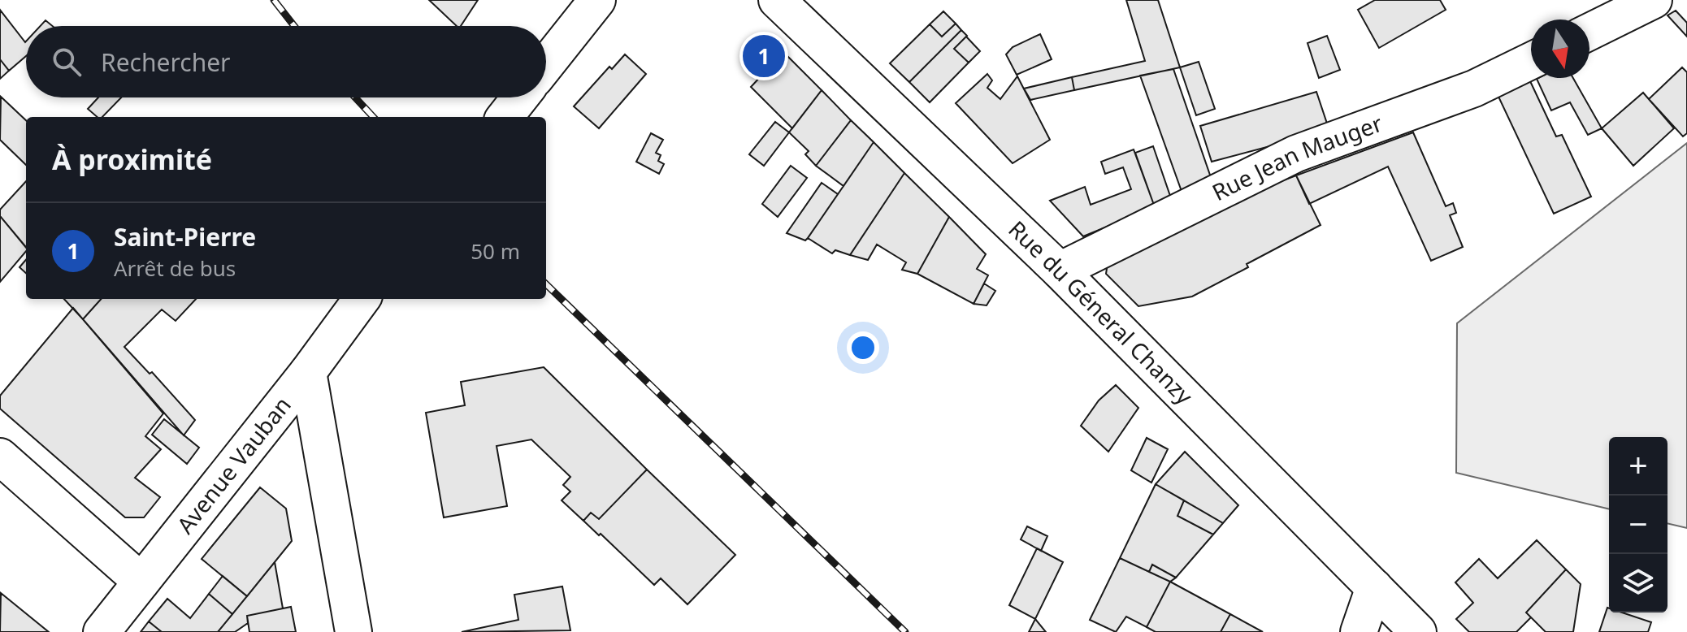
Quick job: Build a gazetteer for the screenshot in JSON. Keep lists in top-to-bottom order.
{
  "streets": {
    "street": ["Rue Jean Mauger", "Rue du Géneral Chanzy", "Avenue Vauban"]
  },
  "crossings": [
    ["Rue Jean Mauger", "Rue du Géneral Chanzy"]
  ],
  "north": "bottom",
  "page": {
    "search": "Rechercher",
    "pins": "1",
    "heading": "À proximité",
    "list": [
      {
        "mark": "1",
        "name": "Saint-Pierre",
        "note": "Arrêt de bus",
        "value": "50 m"
      }
    ],
    "map_buttons": ["+", "−"]
  }
}
